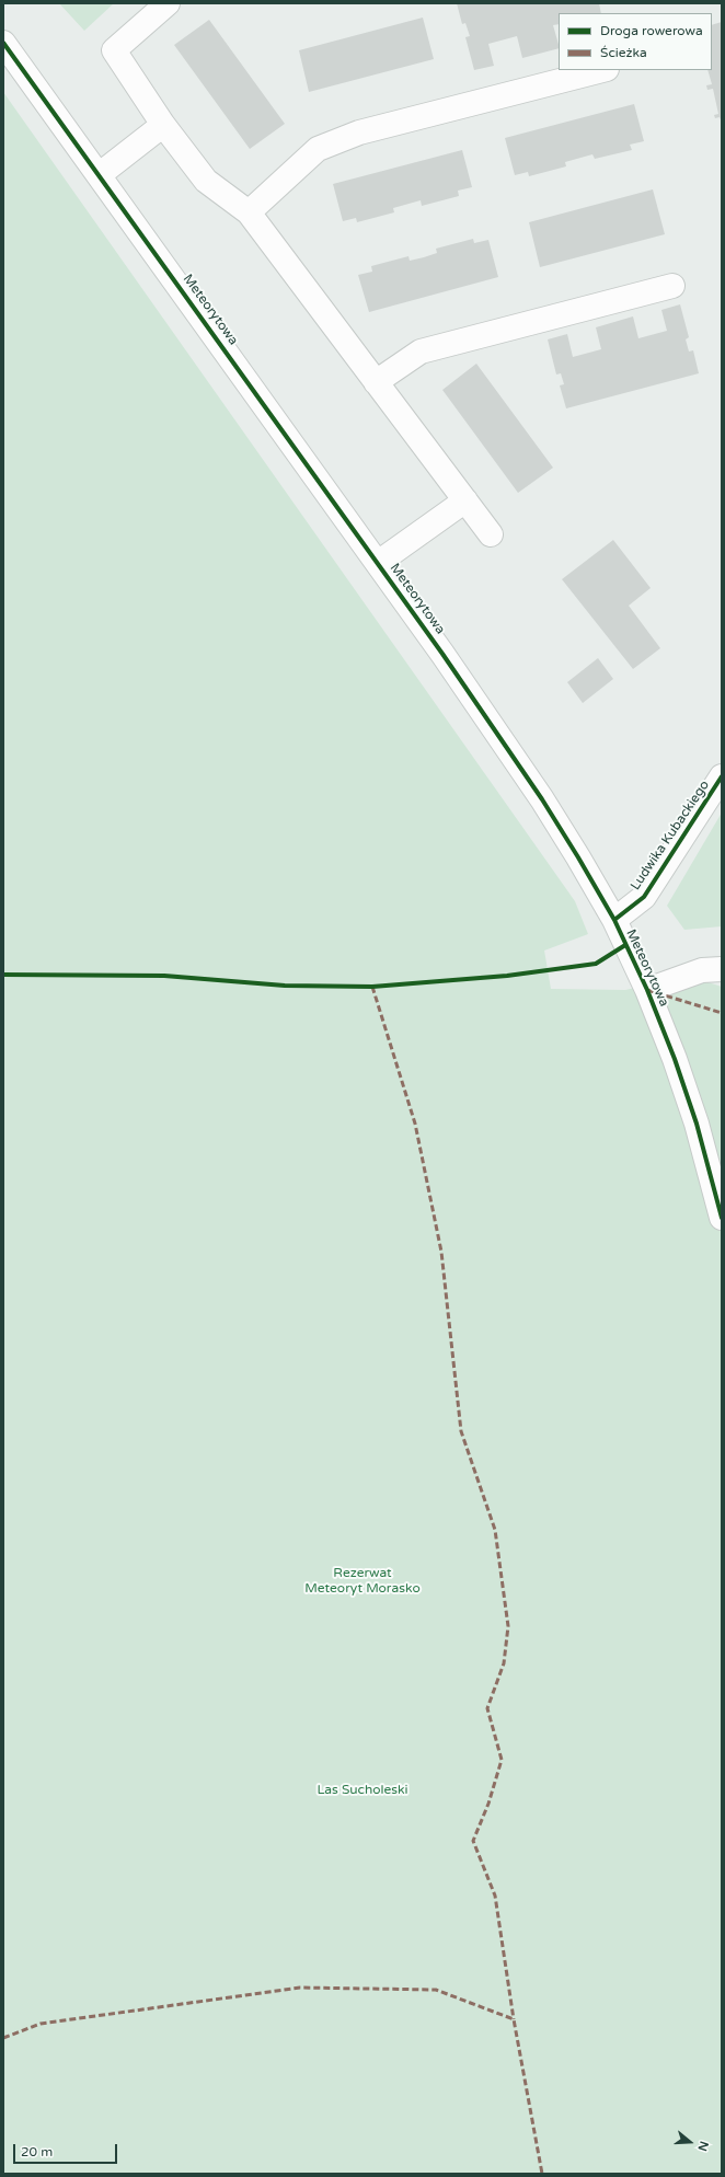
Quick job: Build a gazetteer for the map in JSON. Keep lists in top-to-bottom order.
{
  "streets": {
    "street": ["Meteorytowa", "Ludwika Kubackiego"]
  },
  "crossings": [
    ["Meteorytowa", "Ludwika Kubackiego"]
  ],
  "parks": ["Rezerwat Meteoryt Morasko", "Las Sucholeski"],
  "legend": ["Droga rowerowa", "Ścieżka"],
  "scale_bar": "20 m",
  "north": "right"
}
